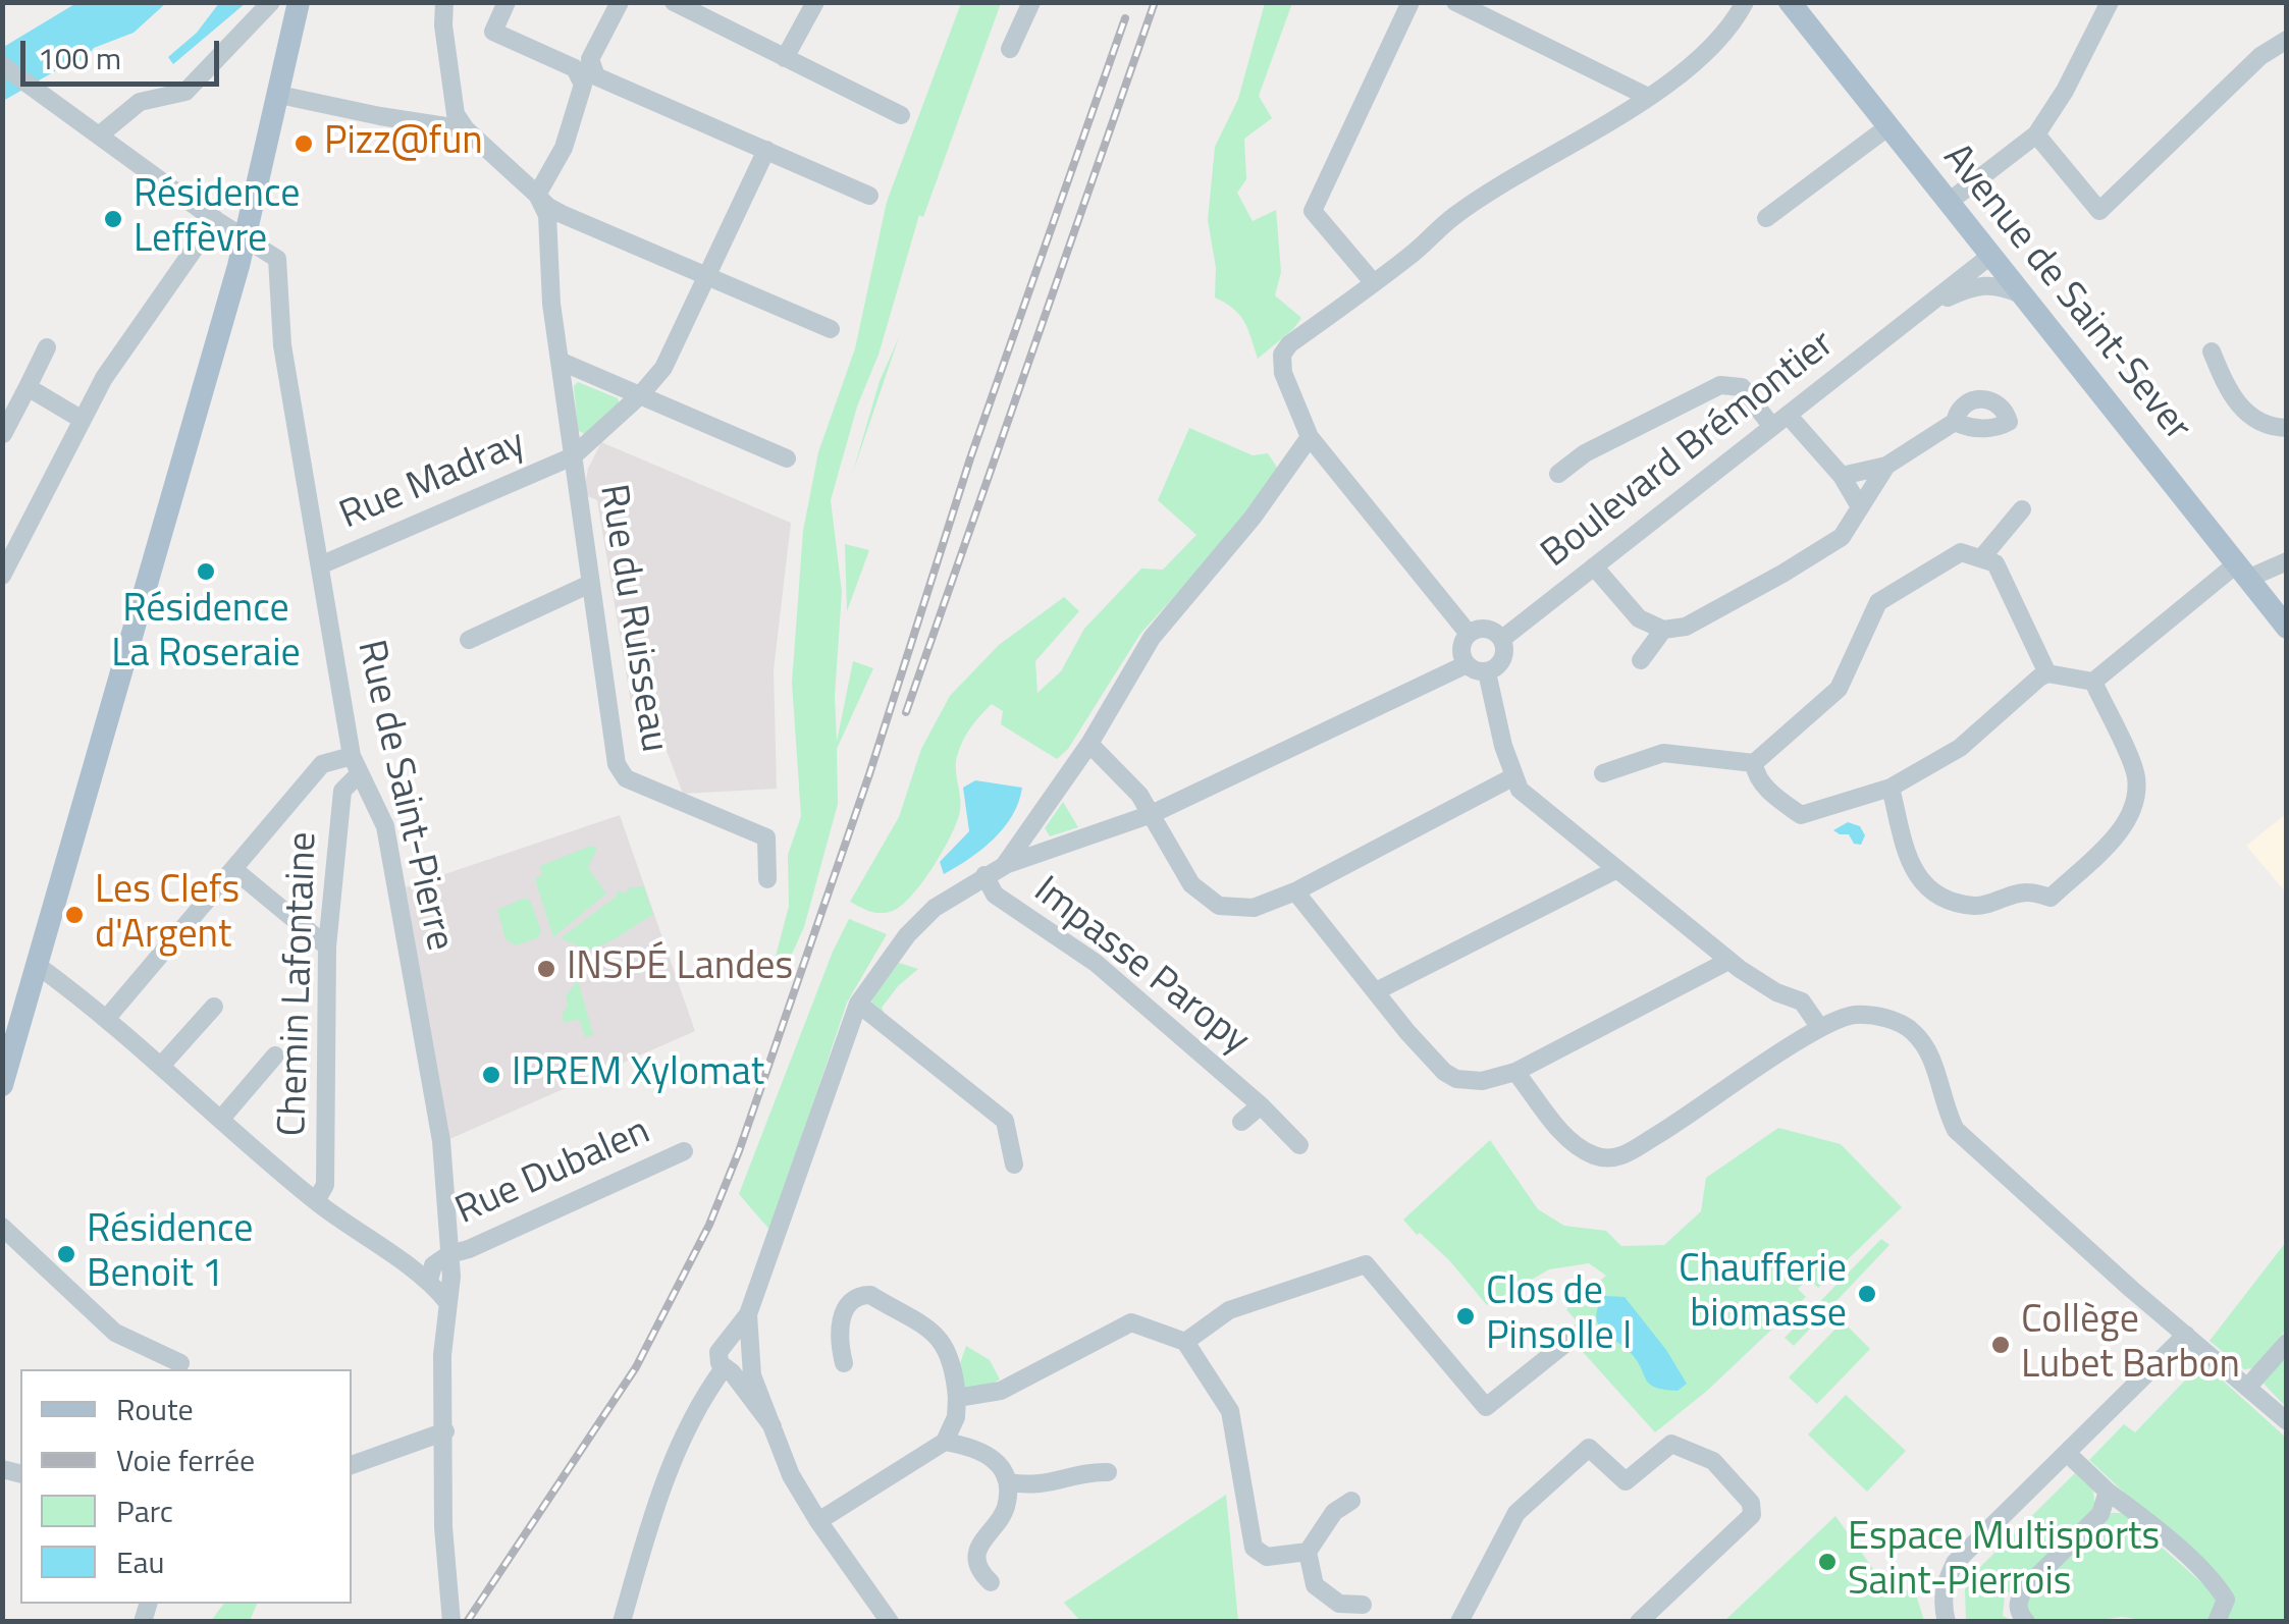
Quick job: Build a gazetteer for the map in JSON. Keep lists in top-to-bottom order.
{
  "streets": {
    "main road": ["Avenue de Saint-Sever"],
    "street": [
      "Boulevard Brémontier",
      "Rue Madray",
      "Rue du Ruisseau",
      "Rue de Saint-Pierre",
      "Impasse Paropy",
      "Chemin Lafontaine",
      "Rue Dubalen"
    ]
  },
  "crossings": [
    ["Avenue de Saint-Sever", "Boulevard Brémontier"],
    ["Rue Madray", "Rue du Ruisseau"],
    ["Rue Madray", "Rue de Saint-Pierre"],
    ["Rue de Saint-Pierre", "Chemin Lafontaine"],
    ["Rue de Saint-Pierre", "Rue Dubalen"]
  ],
  "places": [
    "Pizz@fun",
    "Résidence Leffèvre",
    "Résidence La Roseraie",
    "Les Clefs d'Argent",
    "INSPÉ Landes",
    "IPREM Xylomat",
    "Résidence Benoit 1",
    "Chaufferie biomasse",
    "Clos de Pinsolle I",
    "Collège Lubet Barbon",
    "Espace Multisports Saint-Pierrois"
  ],
  "legend": [
    "Route",
    "Voie ferrée",
    "Parc",
    "Eau"
  ],
  "scale_bar": "100 m"
}
